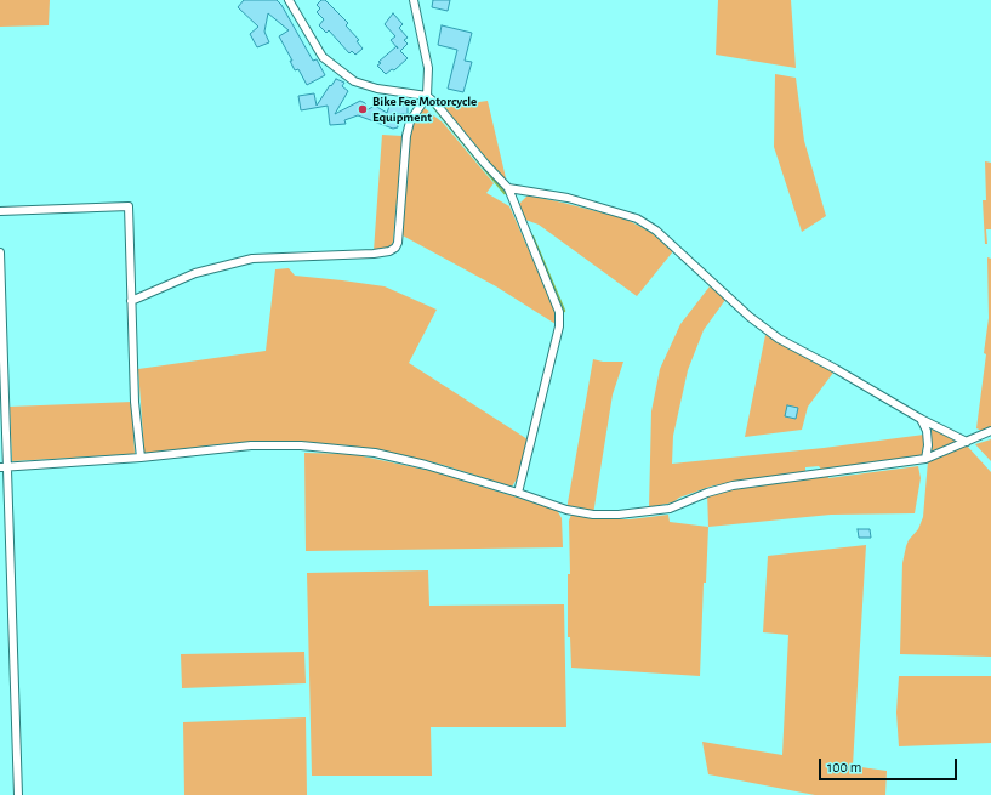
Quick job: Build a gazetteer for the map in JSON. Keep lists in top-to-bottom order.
{
  "places": ["Bike Fee Motorcycle Equipment"],
  "scale_bar": "100 m"
}
